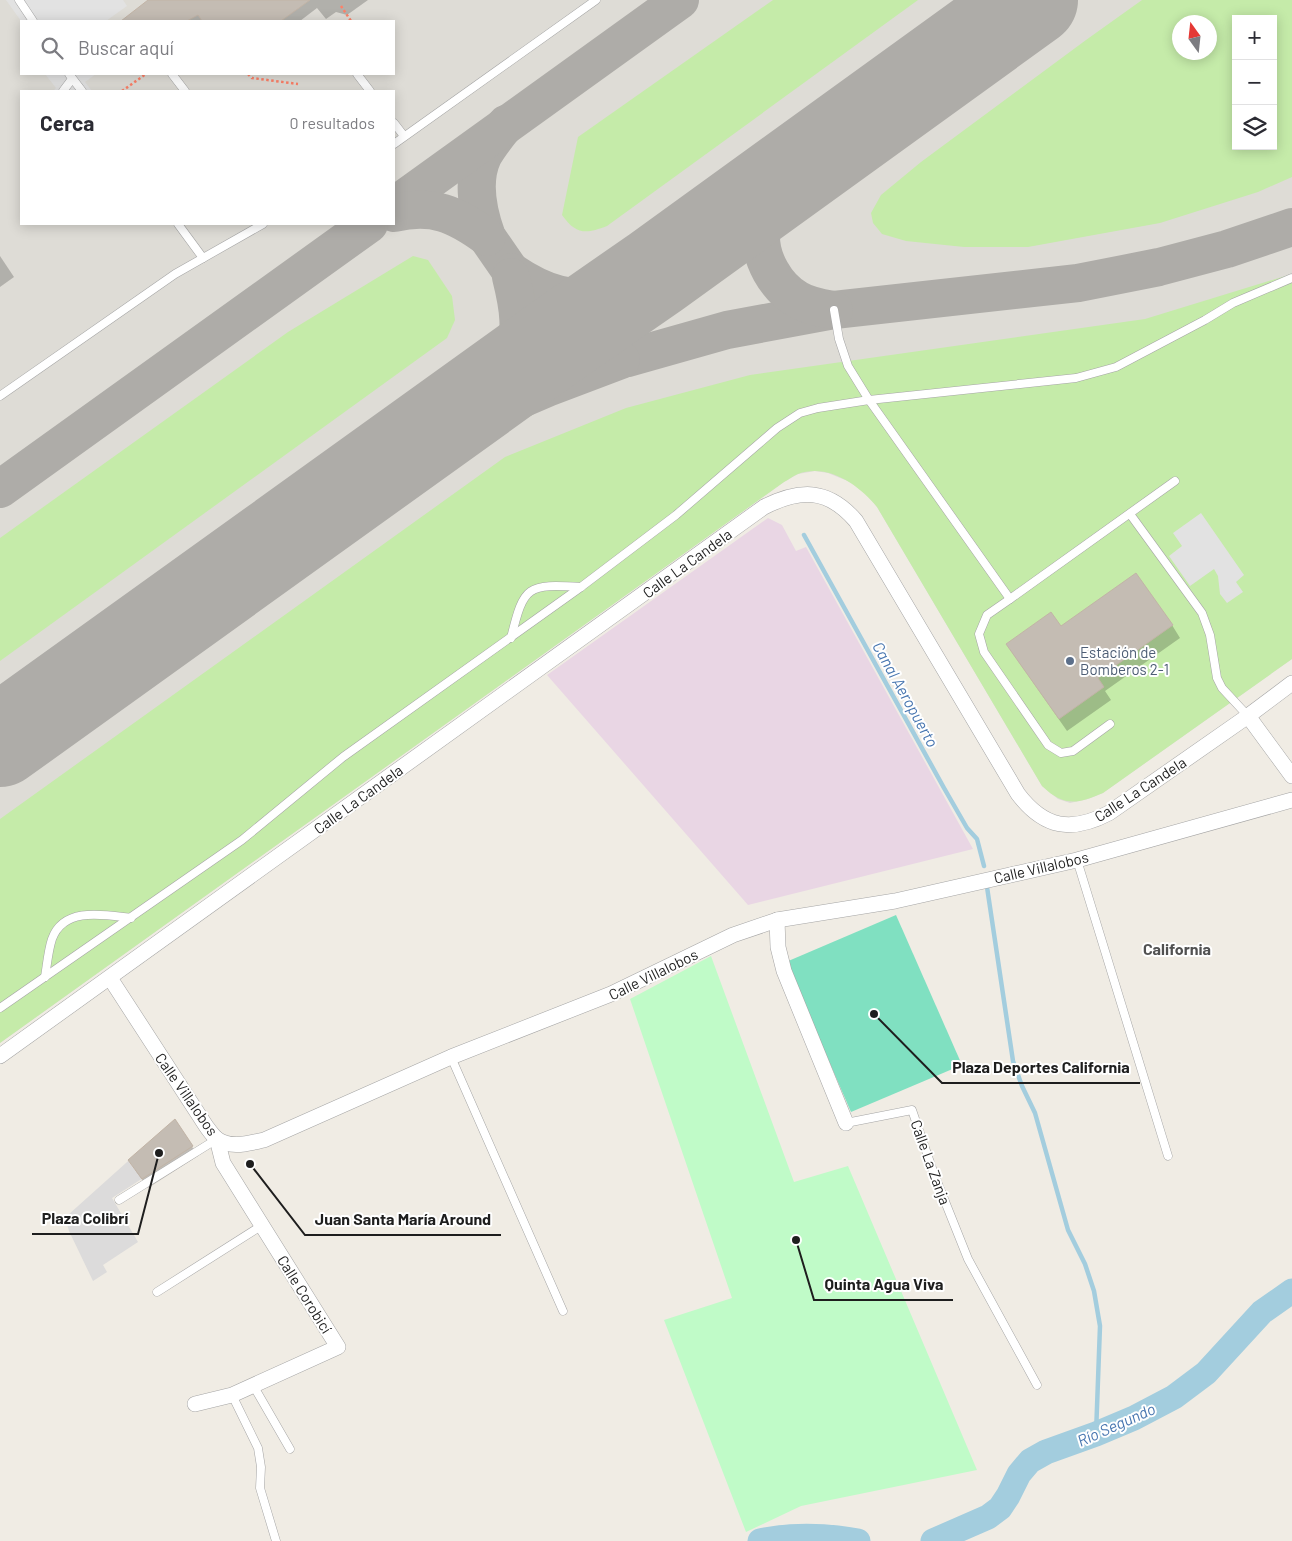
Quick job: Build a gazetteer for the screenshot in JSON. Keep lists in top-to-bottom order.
{
  "streets": {
    "street": [
      "Calle La Candela",
      "Calle Villalobos",
      "Calle La Zanja",
      "Calle Corobicí"
    ]
  },
  "crossings": [
    ["Calle La Candela", "Calle Villalobos"],
    ["Calle Villalobos", "Calle La Zanja"],
    ["Calle Villalobos", "Calle Corobicí"]
  ],
  "districts": ["California"],
  "water": ["Canal Aeropuerto", "Río Segundo"],
  "places": [
    "Estación de Bomberos 2-1",
    "Plaza Deportes California",
    "Plaza Colibrí",
    "Juan Santa María Around",
    "Quinta Agua Viva"
  ],
  "north": "top",
  "page": {
    "map_buttons": ["+", "−"],
    "search": "Buscar aquí",
    "heading": ["Cerca", "0 resultados"]
  }
}
